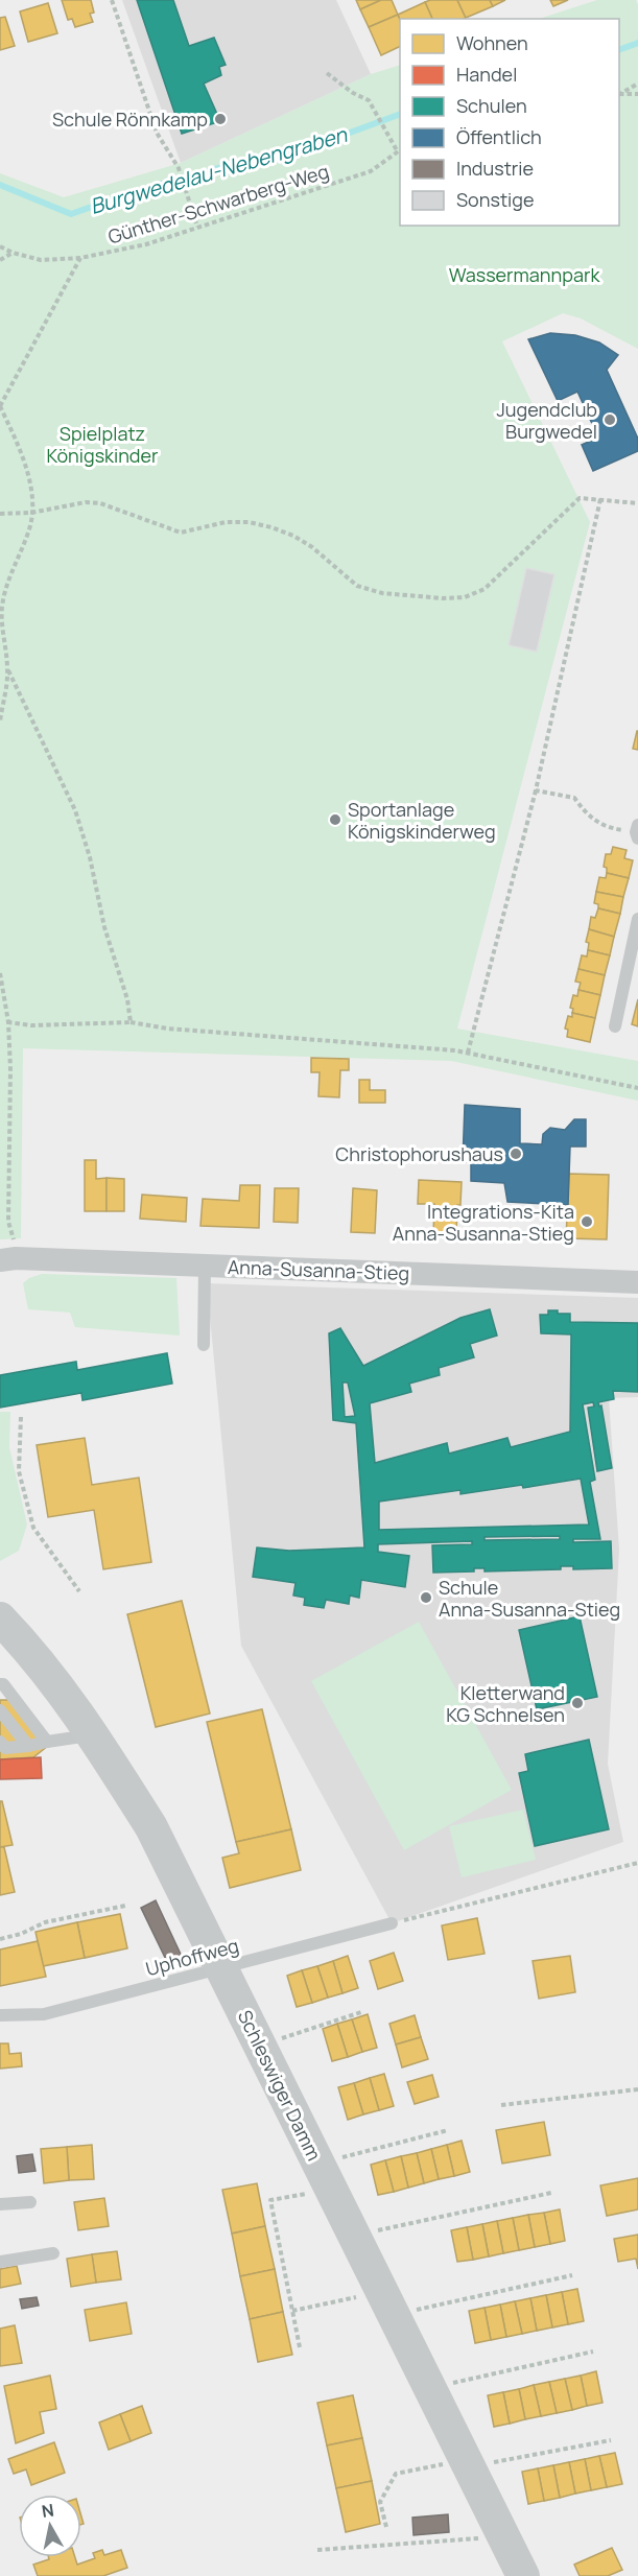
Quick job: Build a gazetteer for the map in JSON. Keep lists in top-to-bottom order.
{
  "streets": {
    "main road": ["Schleswiger Damm"],
    "street": ["Anna-Susanna-Stieg"],
    "lane": ["Uphoffweg"],
    "path": ["Günther-Schwarberg-Weg"]
  },
  "crossings": [
    ["Uphoffweg", "Schleswiger Damm"]
  ],
  "water": ["Burgwedelau-Nebengraben"],
  "parks": ["Wassermannpark", "Spielplatz Königskinder"],
  "places": [
    "Schule Rönnkamp",
    "Jugendclub Burgwedel",
    "Sportanlage Königskinderweg",
    "Christophorushaus",
    "Integrations-Kita Anna-Susanna-Stieg",
    "Schule Anna-Susanna-Stieg",
    "Kletterwand KG Schnelsen"
  ],
  "legend": [
    "Wohnen",
    "Handel",
    "Schulen",
    "Öffentlich",
    "Industrie",
    "Sonstige"
  ],
  "north": "top"
}
